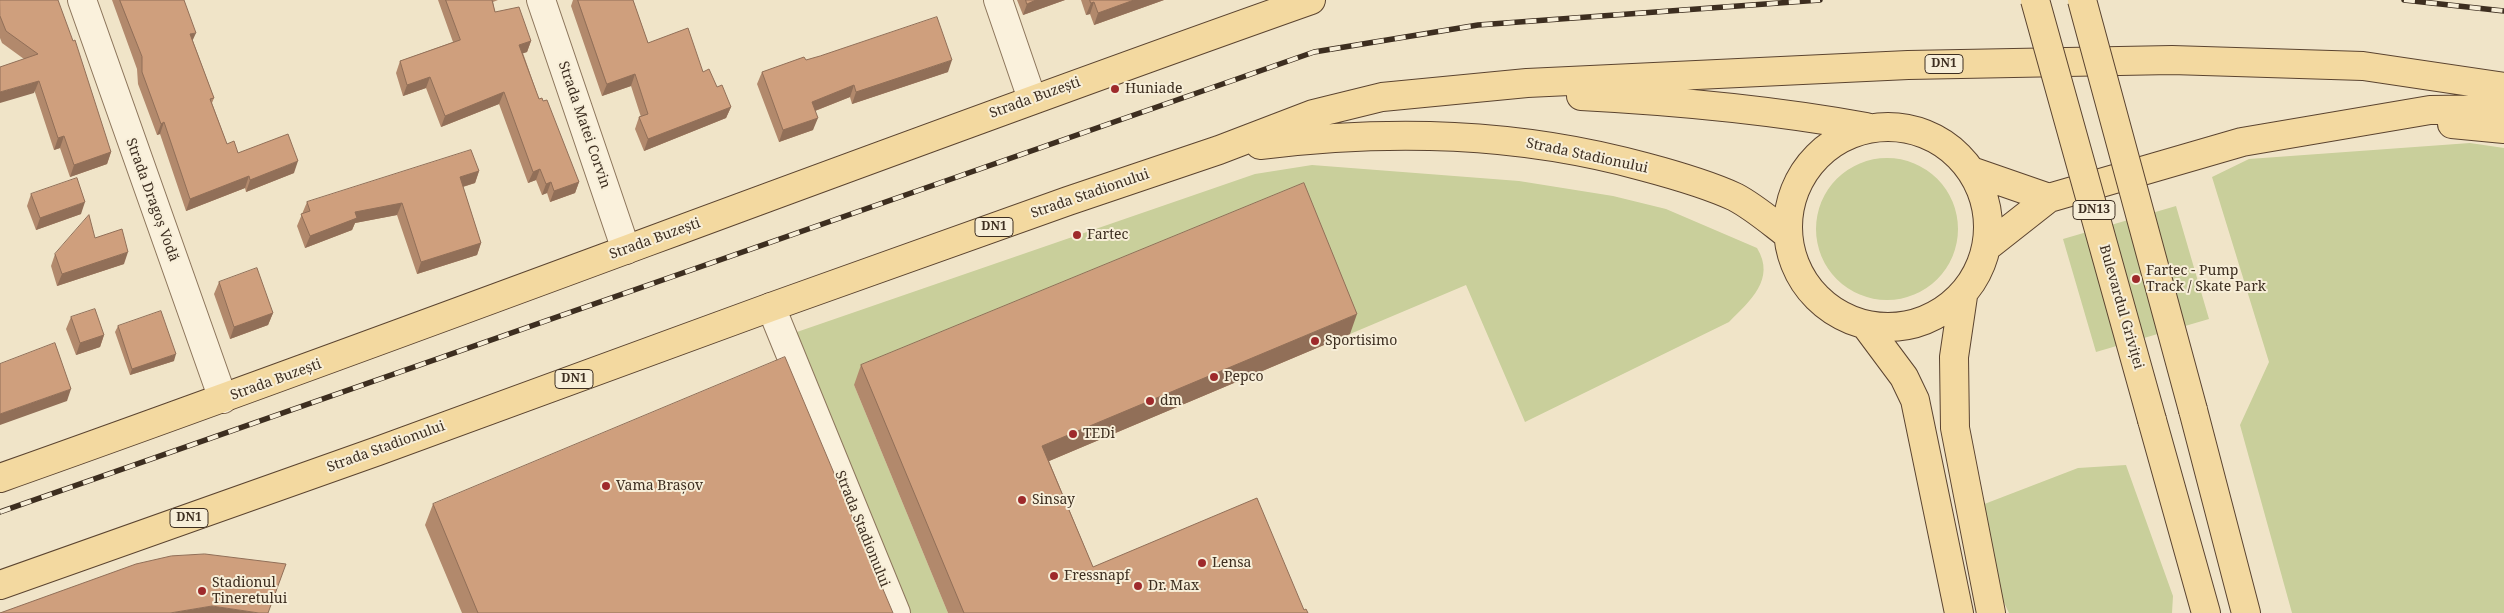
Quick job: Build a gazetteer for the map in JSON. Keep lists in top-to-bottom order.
{
  "streets": {
    "main road": [
      "DN1",
      "Strada Buzești",
      "Strada Stadionului",
      "DN13",
      "Bulevardul Griviței"
    ],
    "street": ["Strada Matei Corvin", "Strada Dragoș Vodă"]
  },
  "crossings": [
    ["DN1", "Strada Stadionului"],
    ["Strada Buzești", "Strada Matei Corvin"],
    ["Strada Buzești", "Strada Dragoș Vodă"]
  ],
  "places": [
    "Huniade",
    "Fartec",
    "Fartec - Pump Track / Skate Park",
    "Sportisimo",
    "Pepco",
    "dm",
    "TEDi",
    "Vama Brașov",
    "Sinsay",
    "Lensa",
    "Fressnapf",
    "Dr. Max",
    "Stadionul Tineretului"
  ]
}
